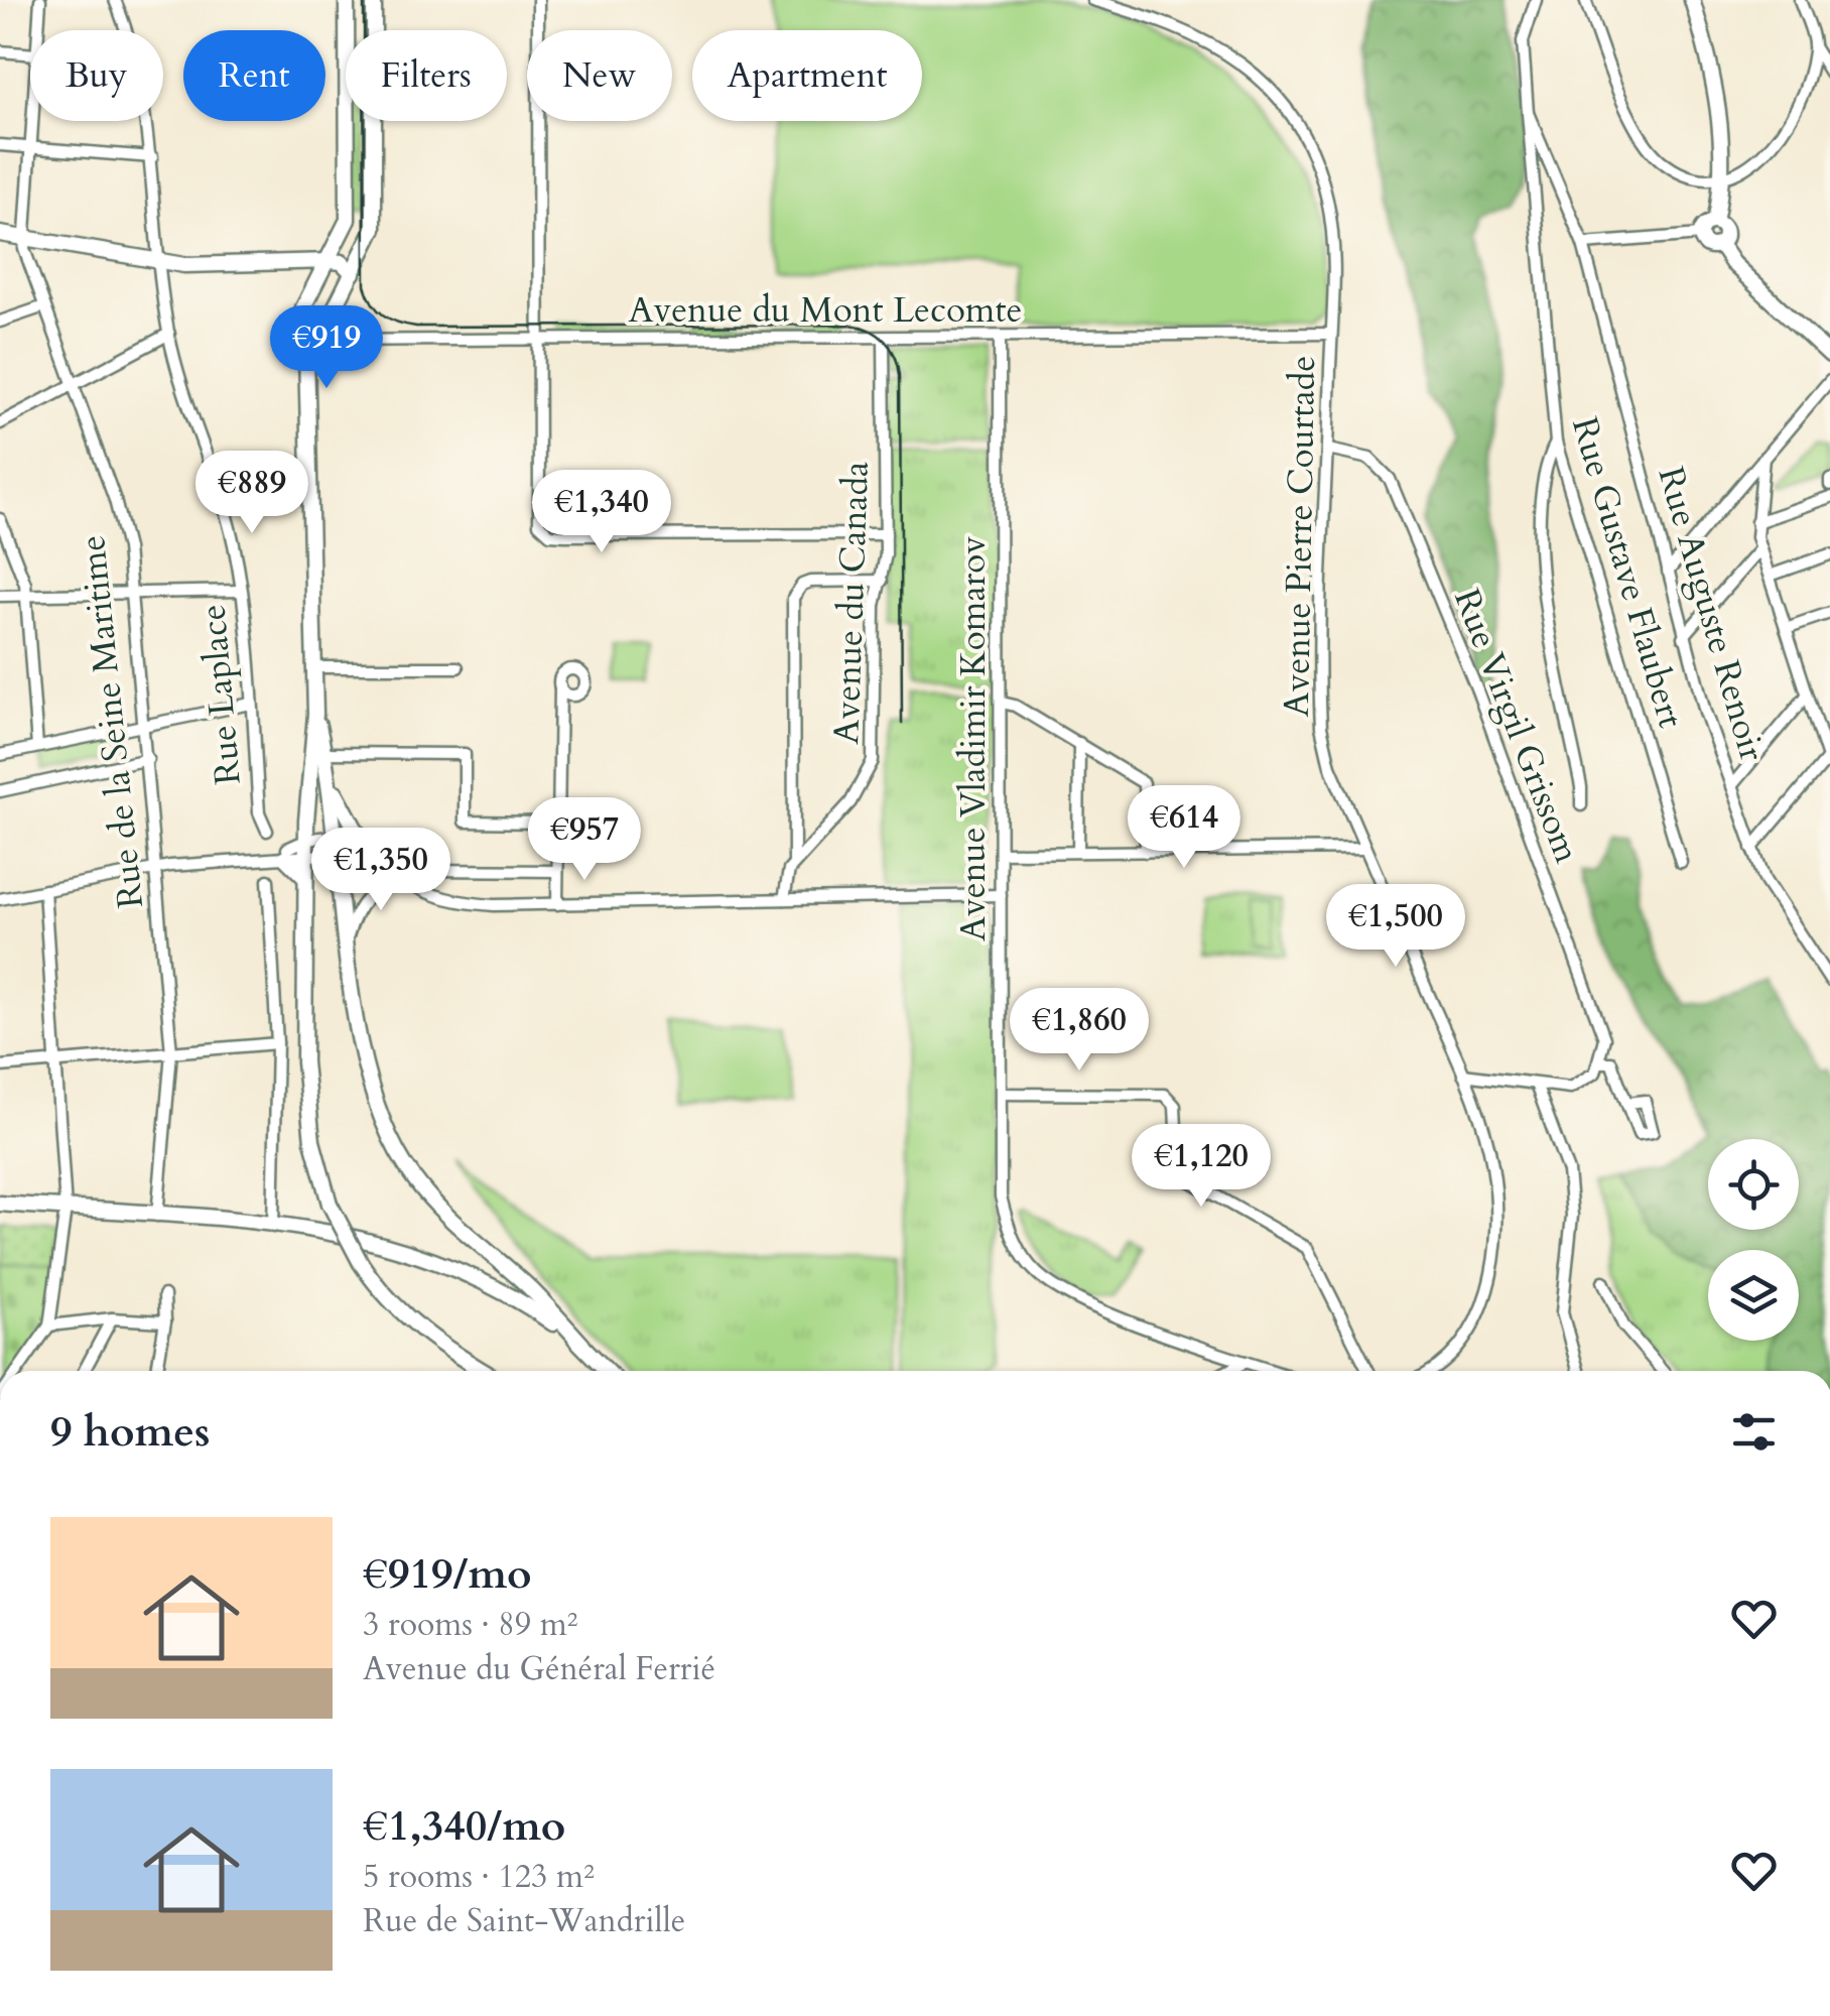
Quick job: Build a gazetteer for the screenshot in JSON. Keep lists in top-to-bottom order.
{
  "streets": {
    "street": [
      "Avenue du Mont Lecomte",
      "Avenue Pierre Courtade",
      "Rue Gustave Flaubert",
      "Avenue du Canada",
      "Rue Auguste Renoir",
      "Rue Laplace",
      "Rue de la Seine Maritime",
      "Rue Virgil Grissom",
      "Avenue Vladimir Komarov"
    ]
  },
  "crossings": [
    ["Avenue du Mont Lecomte", "Avenue Pierre Courtade"],
    ["Avenue du Mont Lecomte", "Avenue du Canada"],
    ["Avenue du Mont Lecomte", "Avenue Vladimir Komarov"],
    ["Avenue Pierre Courtade", "Rue Virgil Grissom"],
    ["Rue Gustave Flaubert", "Rue Auguste Renoir"]
  ],
  "page": {
    "chip": [
      "Buy",
      "Rent",
      "Filters",
      "New",
      "Apartment"
    ],
    "price": [
      "€919",
      "€889",
      "€1,340",
      "€614",
      "€957",
      "€1,350",
      "€1,500",
      "€1,860",
      "€1,120"
    ],
    "heading": "9 homes",
    "list": [
      {
        "name": "€919/mo",
        "note": "3 rooms · 89 m² · Avenue du Général Ferrié"
      },
      {
        "name": "€1,340/mo",
        "note": "5 rooms · 123 m² · Rue de Saint-Wandrille"
      }
    ]
  }
}
